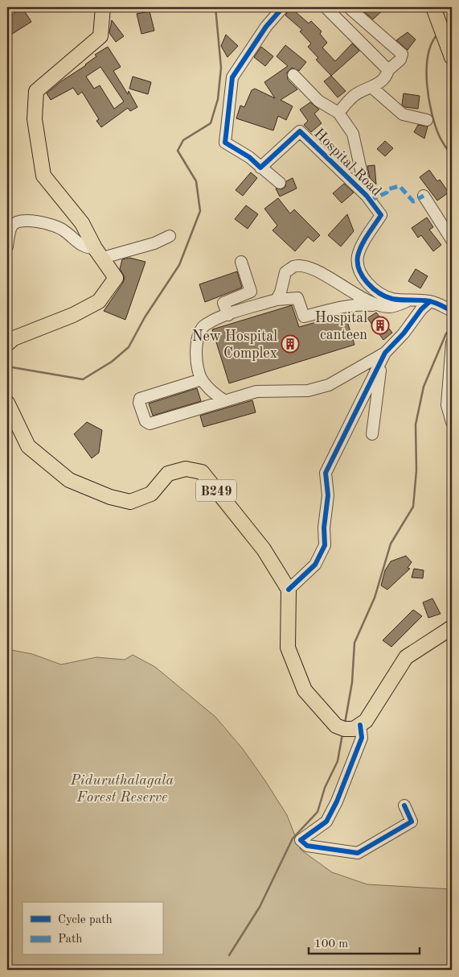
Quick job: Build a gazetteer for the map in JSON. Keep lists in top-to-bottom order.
{
  "streets": {
    "main road": ["B249"],
    "street": ["Hospital Road"]
  },
  "parks": ["Piduruthalagala Forest Reserve"],
  "places": {
    "building": ["Hospital canteen", "New Hospital Complex"]
  },
  "legend": ["Cycle path", "Path"],
  "scale_bar": "100 m"
}
